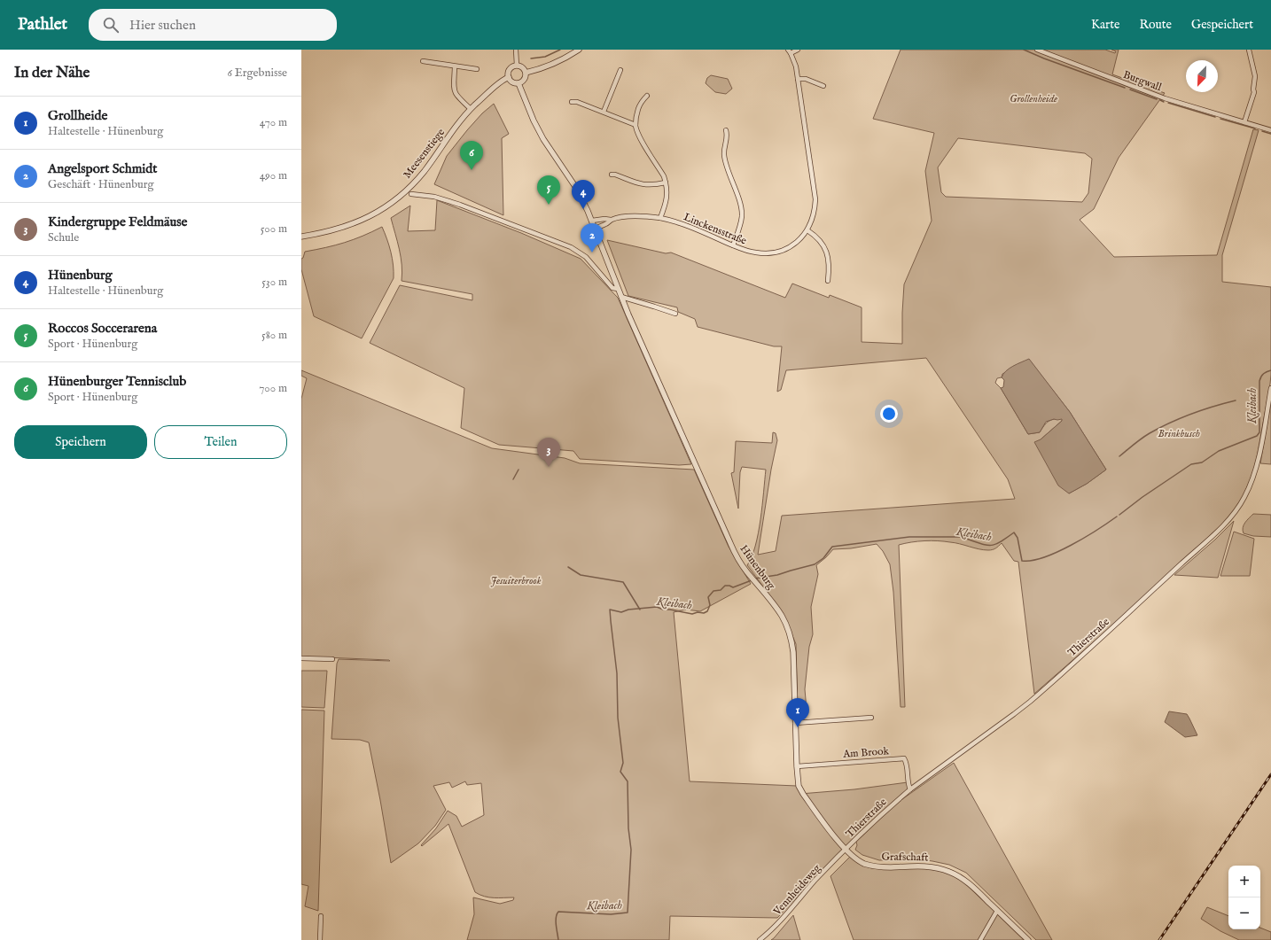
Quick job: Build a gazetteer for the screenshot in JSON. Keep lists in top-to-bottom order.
{
  "streets": {
    "street": [
      "Burgwall",
      "Meesenstiege",
      "Linckensstraße",
      "Hünenburg",
      "Thierstraße",
      "Am Brook",
      "Grafschaft",
      "Vennheideweg"
    ]
  },
  "crossings": [
    ["Meesenstiege", "Hünenburg"],
    ["Linckensstraße", "Hünenburg"],
    ["Hünenburg", "Thierstraße"],
    ["Hünenburg", "Am Brook"],
    ["Hünenburg", "Grafschaft"],
    ["Hünenburg", "Vennheideweg"],
    ["Thierstraße", "Am Brook"],
    ["Thierstraße", "Grafschaft"],
    ["Thierstraße", "Vennheideweg"],
    ["Grafschaft", "Vennheideweg"]
  ],
  "water": ["Kleibach"],
  "parks": ["Grollenheide", "Brinkbusch", "Jesuiterbrook"],
  "north": "bottom left",
  "page": {
    "header": "Pathlet",
    "search": "Hier suchen",
    "nav": ["Karte", "Route", "Gespeichert"],
    "heading": ["In der Nähe", "6 Ergebnisse"],
    "list": [
      {
        "mark": "1",
        "name": "Grollheide",
        "note": "Haltestelle · Hünenburg",
        "value": "470 m"
      },
      {
        "mark": "2",
        "name": "Angelsport Schmidt",
        "note": "Geschäft · Hünenburg",
        "value": "490 m"
      },
      {
        "mark": "3",
        "name": "Kindergruppe Feldmäuse",
        "note": "Schule",
        "value": "500 m"
      },
      {
        "mark": "4",
        "name": "Hünenburg",
        "note": "Haltestelle · Hünenburg",
        "value": "530 m"
      },
      {
        "mark": "5",
        "name": "Roccos Soccerarena",
        "note": "Sport · Hünenburg",
        "value": "580 m"
      },
      {
        "mark": "6",
        "name": "Hünenburger Tennisclub",
        "note": "Sport · Hünenburg",
        "value": "700 m"
      }
    ],
    "pins": [
      "6",
      "5",
      "4",
      "2",
      "3",
      "1"
    ],
    "buttons": ["Speichern", "Teilen"],
    "map_buttons": ["+", "−"]
  }
}
